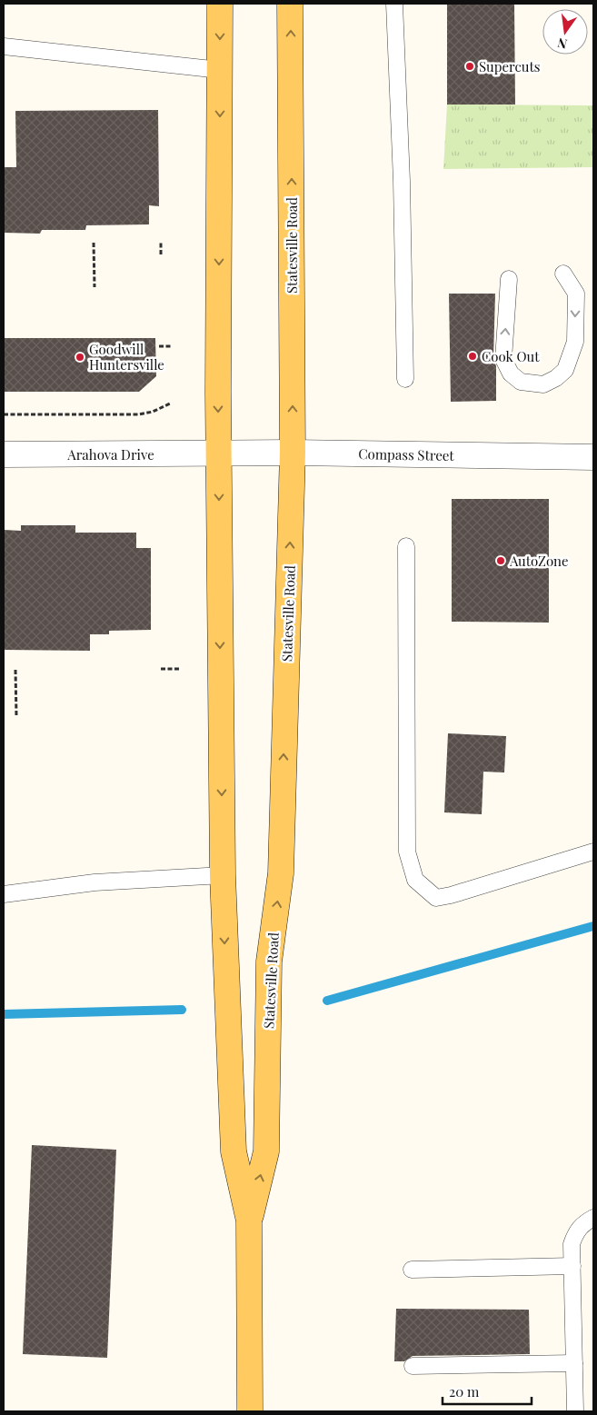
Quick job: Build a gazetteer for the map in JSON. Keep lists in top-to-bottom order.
{
  "streets": {
    "main road": ["Statesville Road"],
    "street": ["Arahova Drive", "Compass Street"]
  },
  "crossings": [
    ["Statesville Road", "Arahova Drive"],
    ["Statesville Road", "Compass Street"],
    ["Arahova Drive", "Compass Street"]
  ],
  "places": [
    "Supercuts",
    "Cook Out",
    "Goodwill Huntersville",
    "AutoZone"
  ],
  "scale_bar": "20 m",
  "north": "bottom"
}
